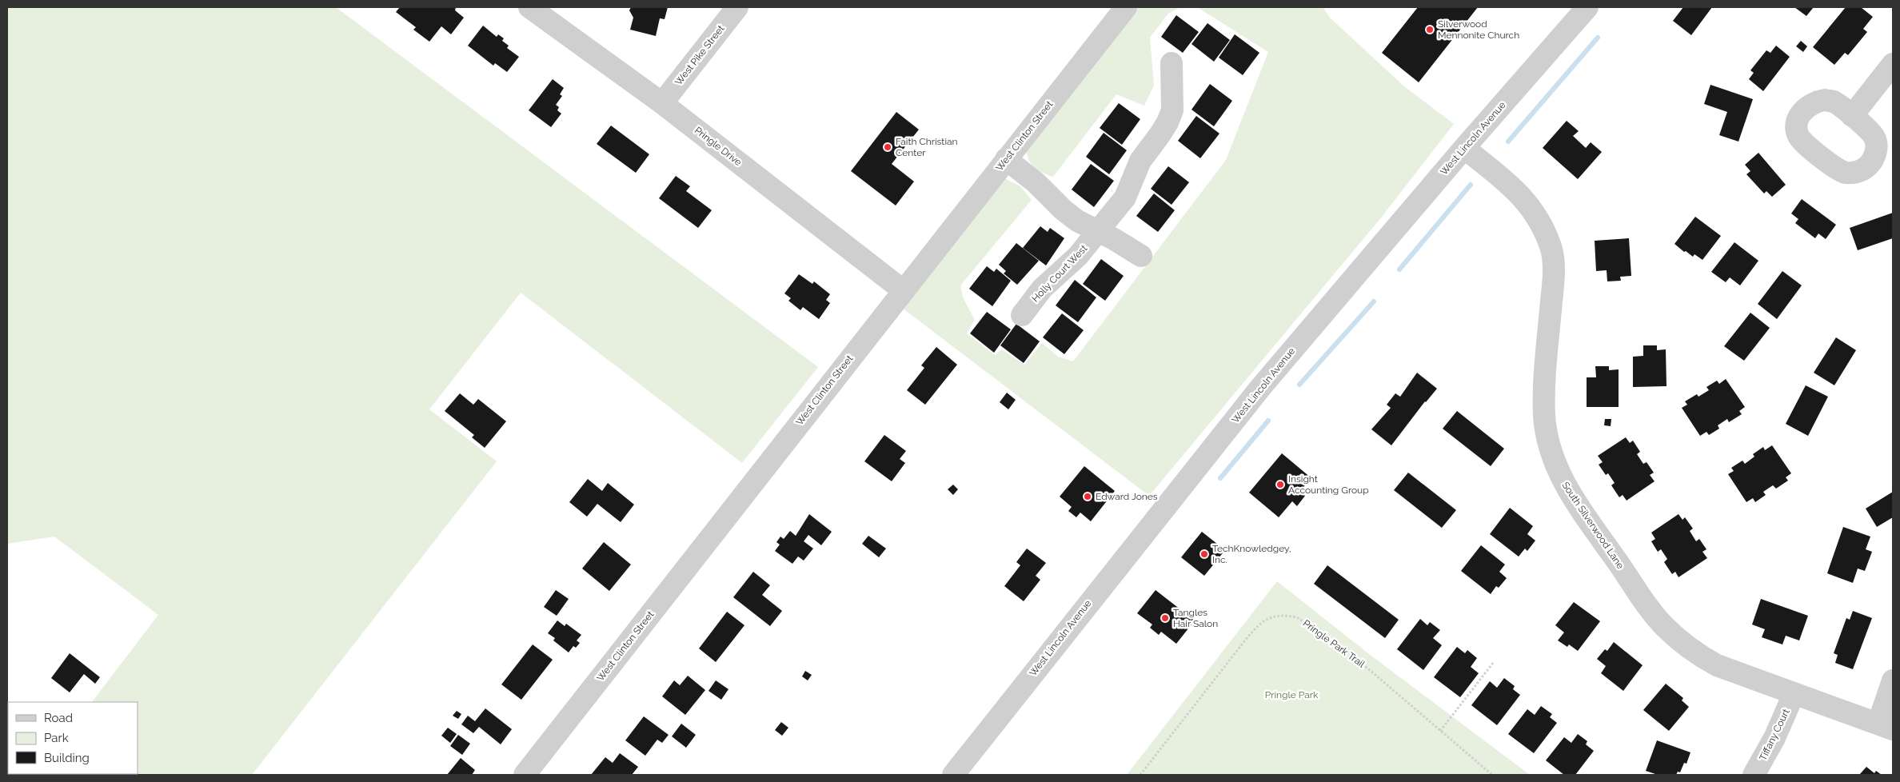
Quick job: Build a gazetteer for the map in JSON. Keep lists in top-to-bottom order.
{
  "streets": {
    "street": [
      "West Pike Street",
      "West Clinton Street",
      "West Lincoln Avenue",
      "Pringle Drive",
      "Holly Court West",
      "South Silverwood Lane",
      "Tiffany Court"
    ],
    "path": ["Pringle Park Trail"]
  },
  "crossings": [
    ["West Pike Street", "Pringle Drive"],
    ["West Clinton Street", "Pringle Drive"],
    ["West Lincoln Avenue", "South Silverwood Lane"],
    ["South Silverwood Lane", "Tiffany Court"]
  ],
  "parks": ["Pringle Park"],
  "places": [
    "Silverwood Mennonite Church",
    "Faith Christian Center",
    "Insight Accounting Group",
    "Edward Jones",
    "TechKnowledgey, Inc.",
    "Tangles Hair Salon"
  ],
  "legend": ["Road", "Park", "Building"]
}
